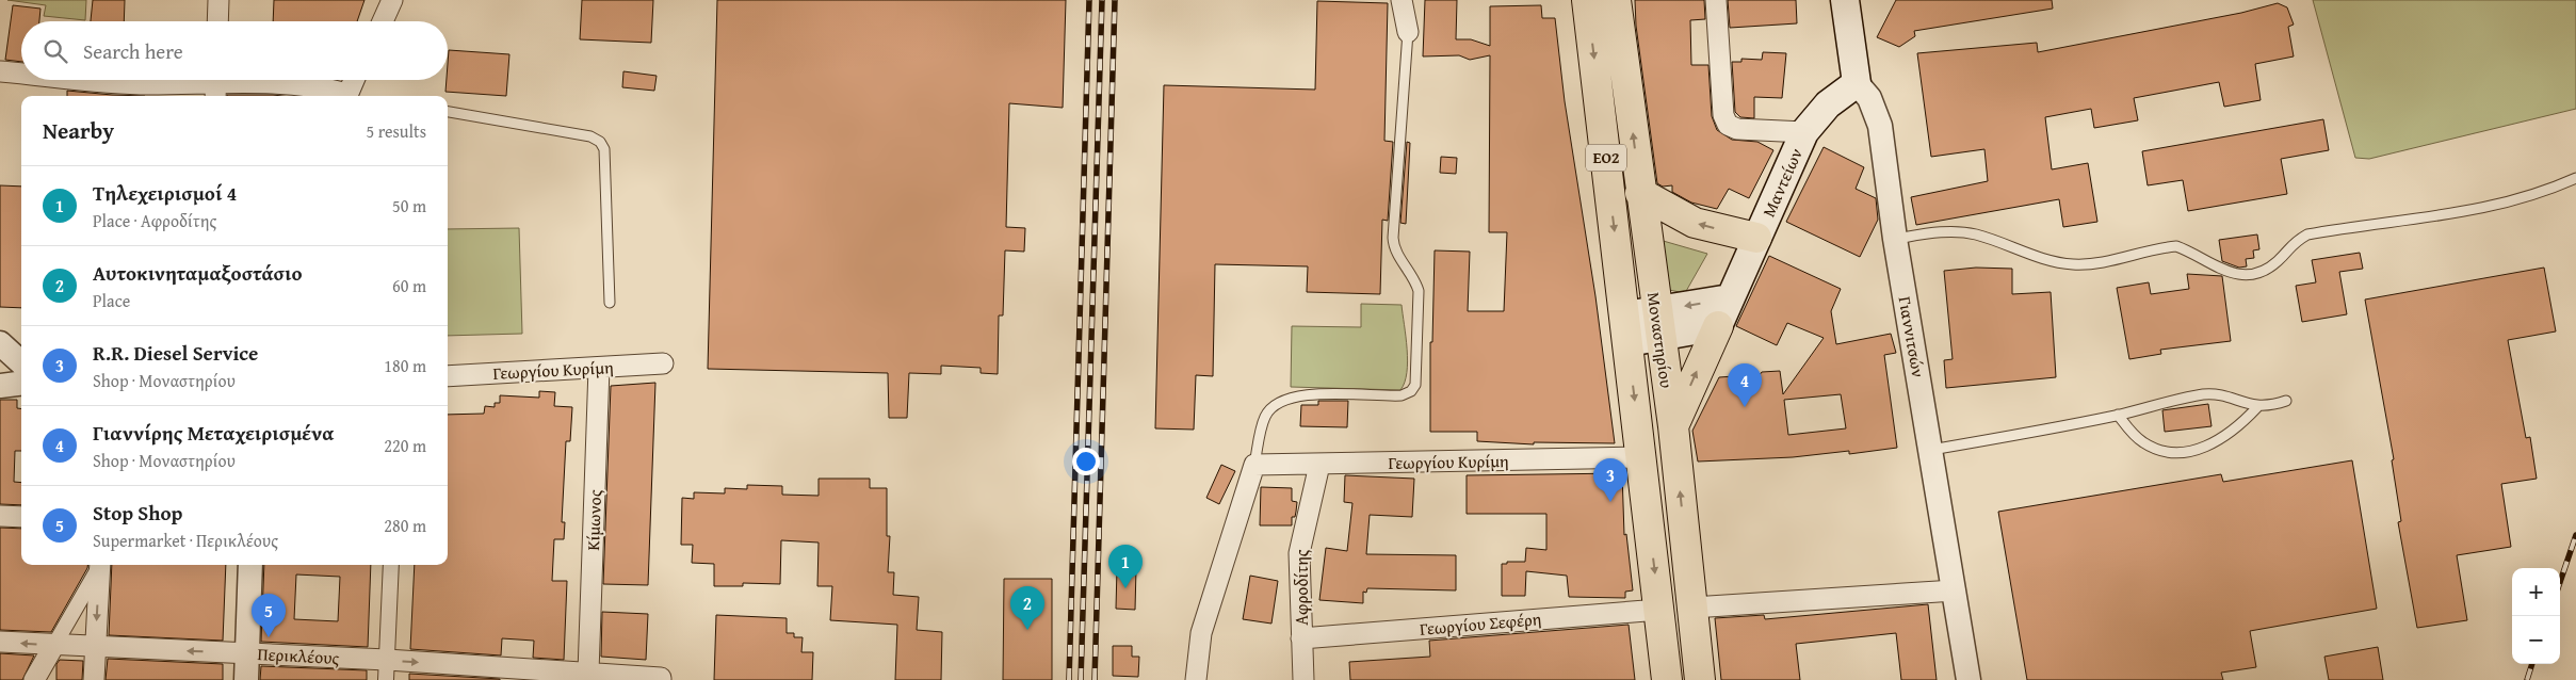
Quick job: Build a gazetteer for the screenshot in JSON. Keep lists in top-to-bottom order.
{
  "streets": {
    "main road": [
      "ΕΟ2",
      "Μαντείων",
      "Γιαννιτσών",
      "Μοναστηρίου"
    ],
    "street": [
      "Γεωργίου Κυρίμη",
      "Κίμωνος",
      "Αφροδίτης",
      "Γεωργίου Σεφέρη",
      "Περικλέους"
    ]
  },
  "crossings": [
    ["Μαντείων", "Γιαννιτσών"],
    ["Μοναστηρίου", "Γεωργίου Κυρίμη"],
    ["Μοναστηρίου", "Γεωργίου Σεφέρη"],
    ["Γεωργίου Κυρίμη", "Κίμωνος"],
    ["Γεωργίου Κυρίμη", "Αφροδίτης"],
    ["Κίμωνος", "Περικλέους"],
    ["Αφροδίτης", "Γεωργίου Σεφέρη"]
  ],
  "page": {
    "search": "Search here",
    "heading": ["Nearby", "5 results"],
    "list": [
      {
        "mark": "1",
        "name": "Τηλεχειρισμοί 4",
        "note": "Place · Αφροδίτης",
        "value": "50 m"
      },
      {
        "mark": "2",
        "name": "Αυτοκινηταμαξοστάσιο",
        "note": "Place",
        "value": "60 m"
      },
      {
        "mark": "3",
        "name": "R.R. Diesel Service",
        "note": "Shop · Μοναστηρίου",
        "value": "180 m"
      },
      {
        "mark": "4",
        "name": "Γιαννίρης Μεταχειρισμένα",
        "note": "Shop · Μοναστηρίου",
        "value": "220 m"
      },
      {
        "mark": "5",
        "name": "Stop Shop",
        "note": "Supermarket · Περικλέους",
        "value": "280 m"
      }
    ],
    "pins": [
      "4",
      "3",
      "1",
      "2",
      "5"
    ],
    "map_buttons": ["+", "−"]
  }
}
